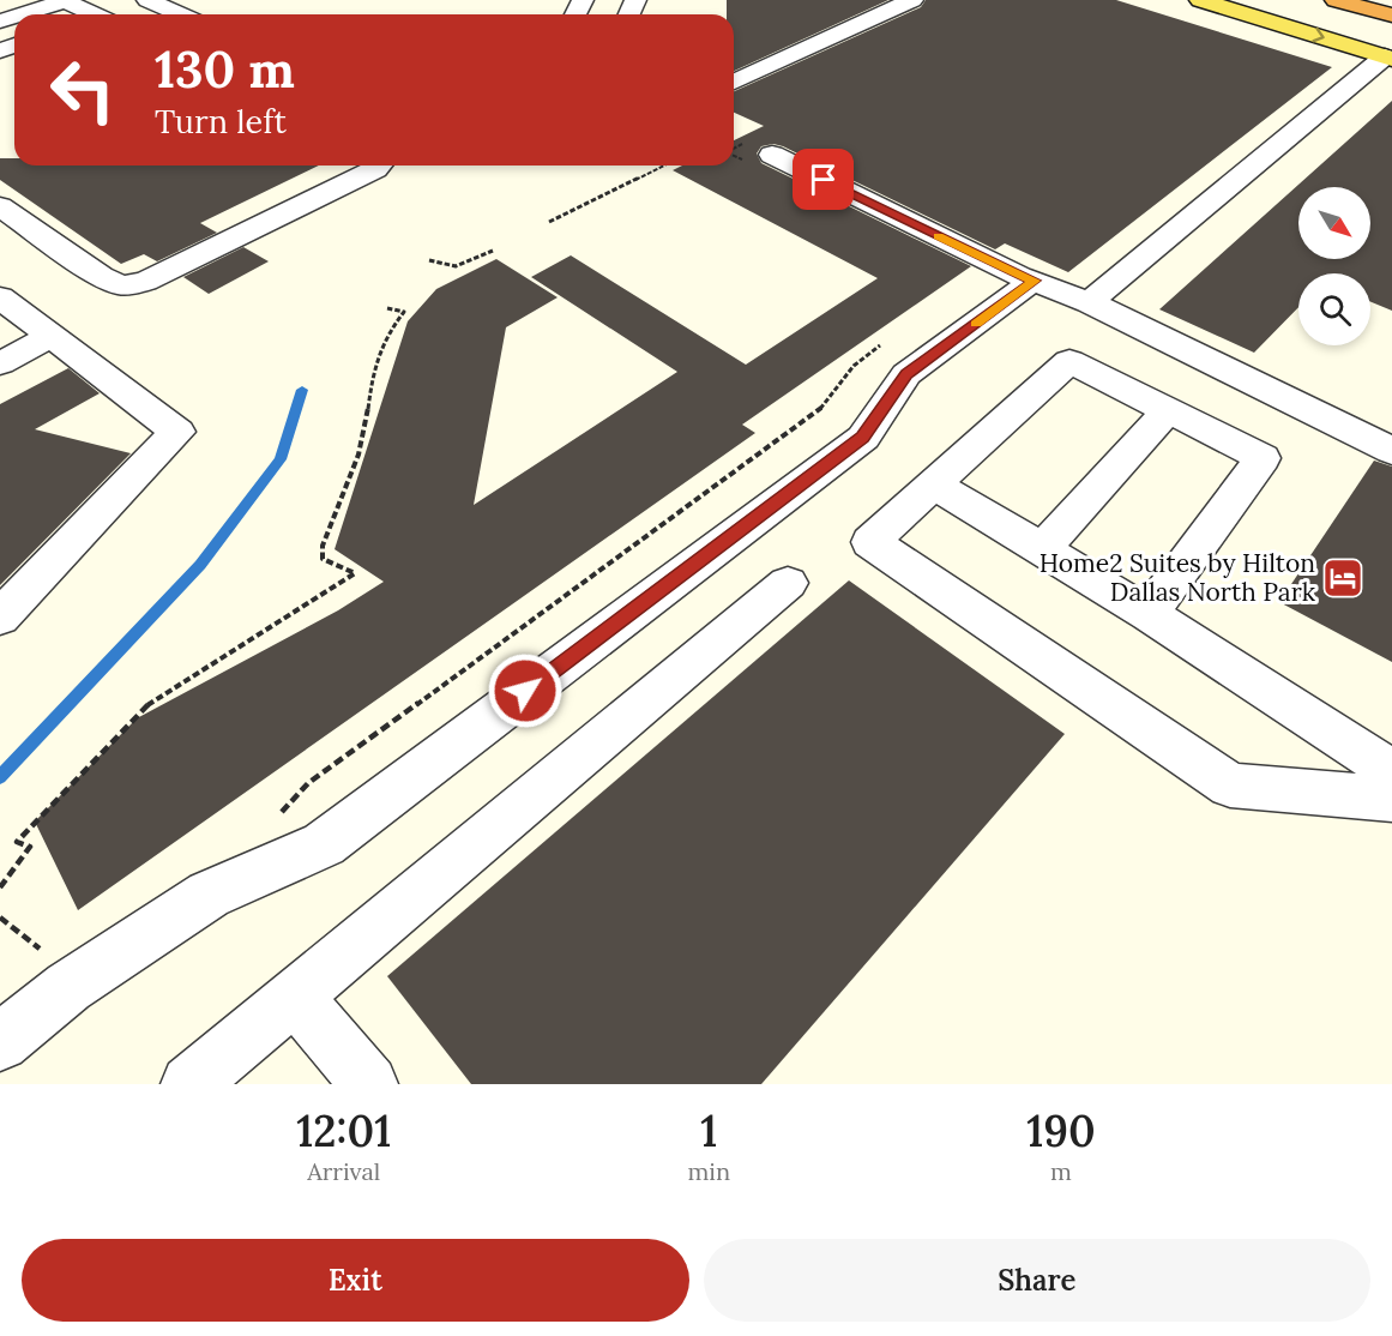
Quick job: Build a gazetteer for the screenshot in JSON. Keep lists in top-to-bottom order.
{
  "places": {
    "hotel": ["Home2 Suites by Hilton Dallas North Park"]
  },
  "north": "bottom right",
  "page": {
    "turn": ["130 m", "Turn left"],
    "eta": [
      "12:01",
      "Arrival",
      "1",
      "min",
      "190",
      "m"
    ],
    "buttons": ["Exit", "Share"]
  }
}
